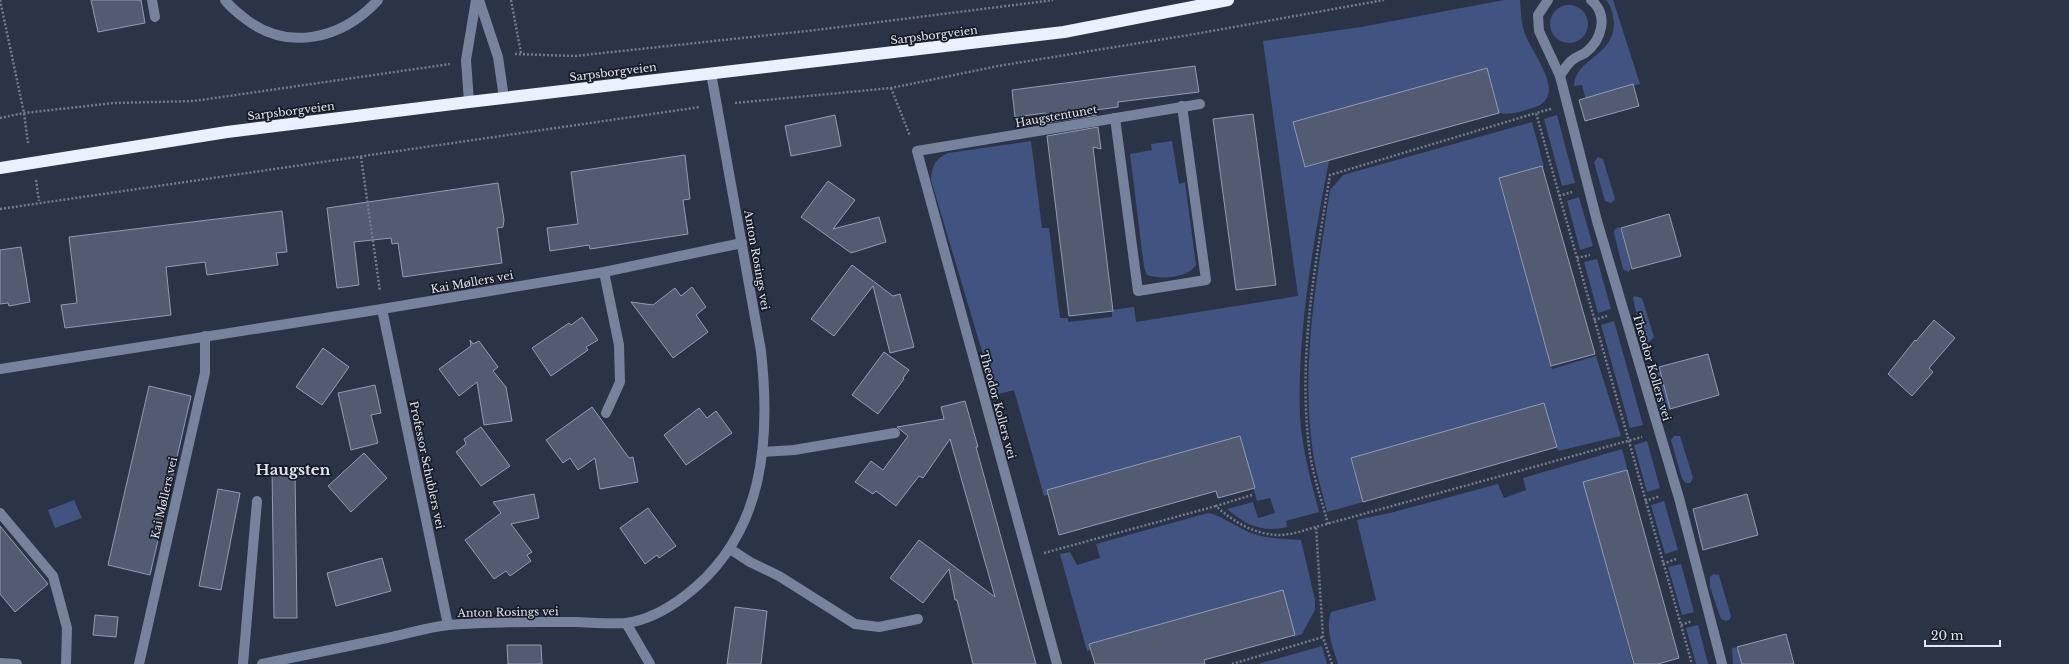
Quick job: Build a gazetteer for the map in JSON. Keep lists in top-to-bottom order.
{
  "streets": {
    "highway": ["Sarpsborgveien"],
    "street": [
      "Haugstentunet",
      "Anton Rosings vei",
      "Kai Møllers vei",
      "Theodor Kollers vei",
      "Professor Schublers vei"
    ]
  },
  "crossings": [
    ["Sarpsborgveien", "Anton Rosings vei"],
    ["Haugstentunet", "Theodor Kollers vei"],
    ["Anton Rosings vei", "Kai Møllers vei"],
    ["Anton Rosings vei", "Professor Schublers vei"],
    ["Kai Møllers vei", "Professor Schublers vei"]
  ],
  "districts": ["Haugsten"],
  "scale_bar": "20 m"
}
